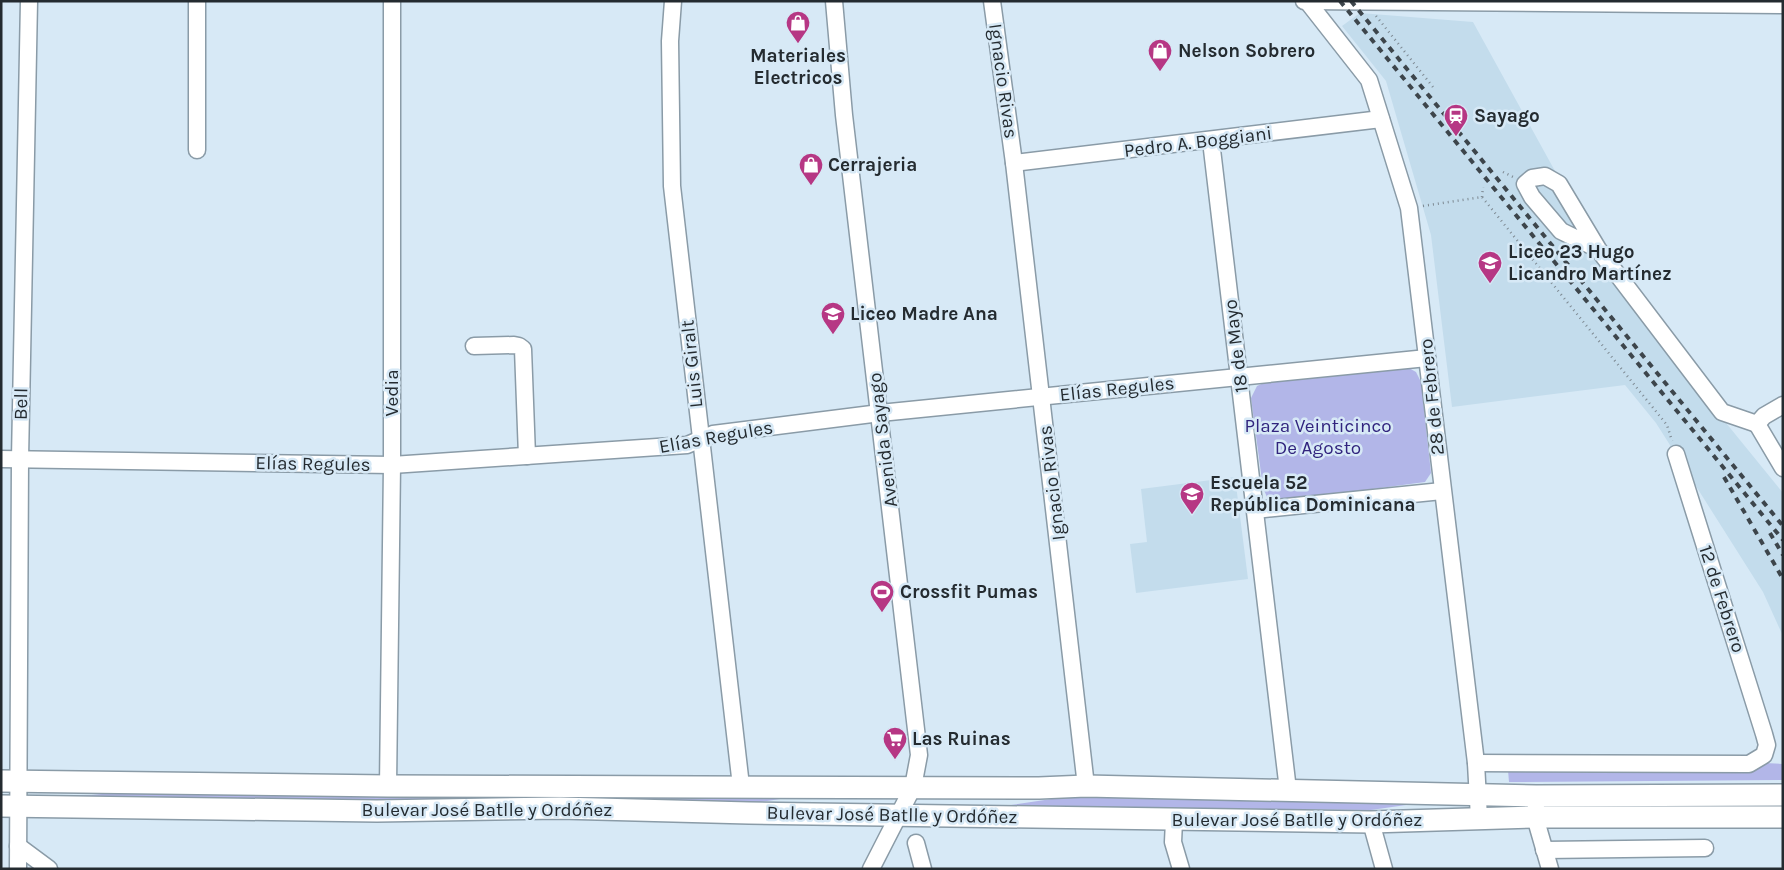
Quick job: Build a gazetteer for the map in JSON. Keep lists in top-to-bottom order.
{
  "streets": {
    "main road": ["Bulevar José Batlle y Ordóñez"],
    "street": [
      "Ignacio Rivas",
      "Pedro A. Boggiani",
      "18 de Mayo",
      "Luis Giralt",
      "Elías Regules",
      "Vedia",
      "28 de Febrero",
      "Bell",
      "Avenida Sayago",
      "12 de Febrero"
    ]
  },
  "crossings": [
    ["Ignacio Rivas", "Pedro A. Boggiani"],
    ["Ignacio Rivas", "Elías Regules"],
    ["Ignacio Rivas", "Bulevar José Batlle y Ordóñez"],
    ["Pedro A. Boggiani", "18 de Mayo"],
    ["Pedro A. Boggiani", "28 de Febrero"],
    ["18 de Mayo", "Elías Regules"],
    ["18 de Mayo", "Bulevar José Batlle y Ordóñez"],
    ["Luis Giralt", "Elías Regules"],
    ["Luis Giralt", "Bulevar José Batlle y Ordóñez"],
    ["Elías Regules", "Vedia"],
    ["Elías Regules", "28 de Febrero"],
    ["Elías Regules", "Bell"],
    ["Elías Regules", "Avenida Sayago"],
    ["Vedia", "Bulevar José Batlle y Ordóñez"],
    ["28 de Febrero", "12 de Febrero"],
    ["28 de Febrero", "Bulevar José Batlle y Ordóñez"],
    ["Bell", "Bulevar José Batlle y Ordóñez"],
    ["Avenida Sayago", "Bulevar José Batlle y Ordóñez"]
  ],
  "parks": ["Plaza Veinticinco De Agosto"],
  "places": {
    "shop": ["Materiales Electricos", "Nelson Sobrero", "Cerrajeria"],
    "station": ["Sayago"],
    "school or university": ["Liceo 23 Hugo Licandro Martínez", "Liceo Madre Ana", "Escuela 52 República Dominicana"],
    "sports": ["Crossfit Pumas"],
    "supermarket": ["Las Ruinas"]
  }
}
